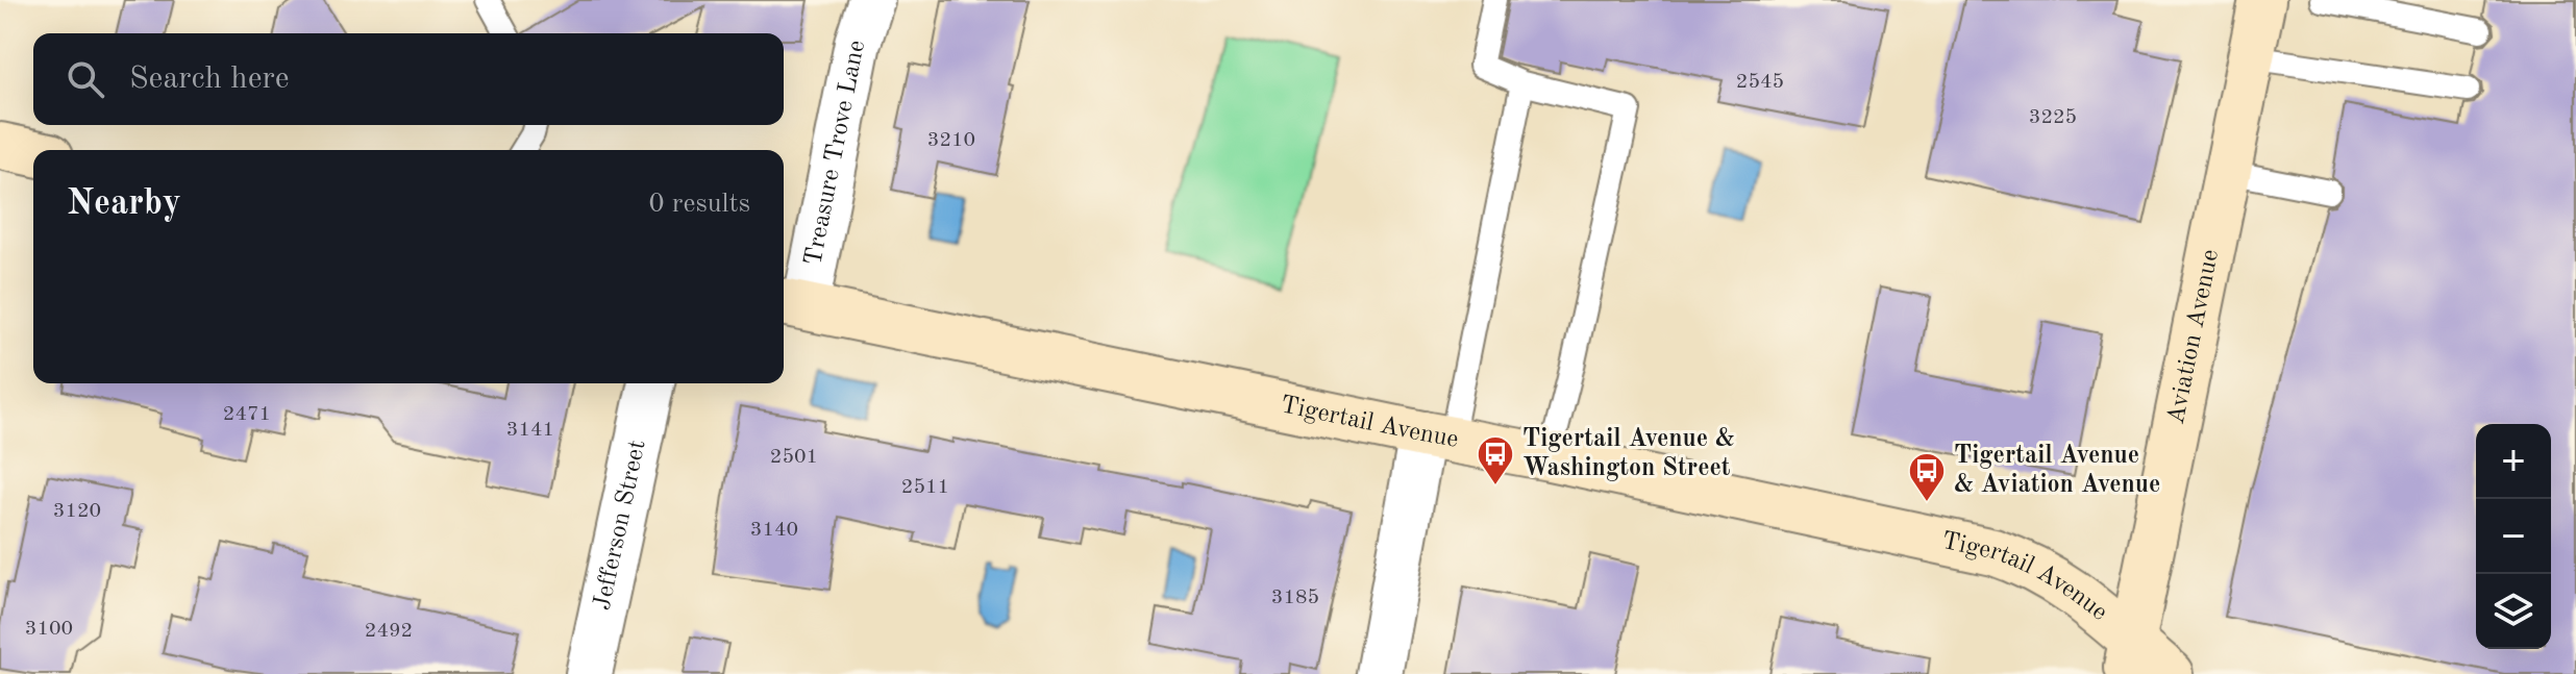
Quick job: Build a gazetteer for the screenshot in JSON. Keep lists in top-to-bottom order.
{
  "streets": {
    "street": [
      "Treasure Trove Lane",
      "Aviation Avenue",
      "Tigertail Avenue",
      "Jefferson Street"
    ]
  },
  "crossings": [
    ["Treasure Trove Lane", "Tigertail Avenue"],
    ["Aviation Avenue", "Tigertail Avenue"]
  ],
  "places": {
    "bus stop": ["Tigertail Avenue & Washington Street", "Tigertail Avenue & Aviation Avenue"]
  },
  "house_numbers": [
    "2545",
    "3225",
    "3210",
    "2471",
    "3141",
    "2501",
    "2511",
    "3120",
    "3140",
    "3185",
    "3100",
    "2492"
  ],
  "page": {
    "search": "Search here",
    "heading": ["Nearby", "0 results"],
    "map_buttons": ["+", "−"]
  }
}
